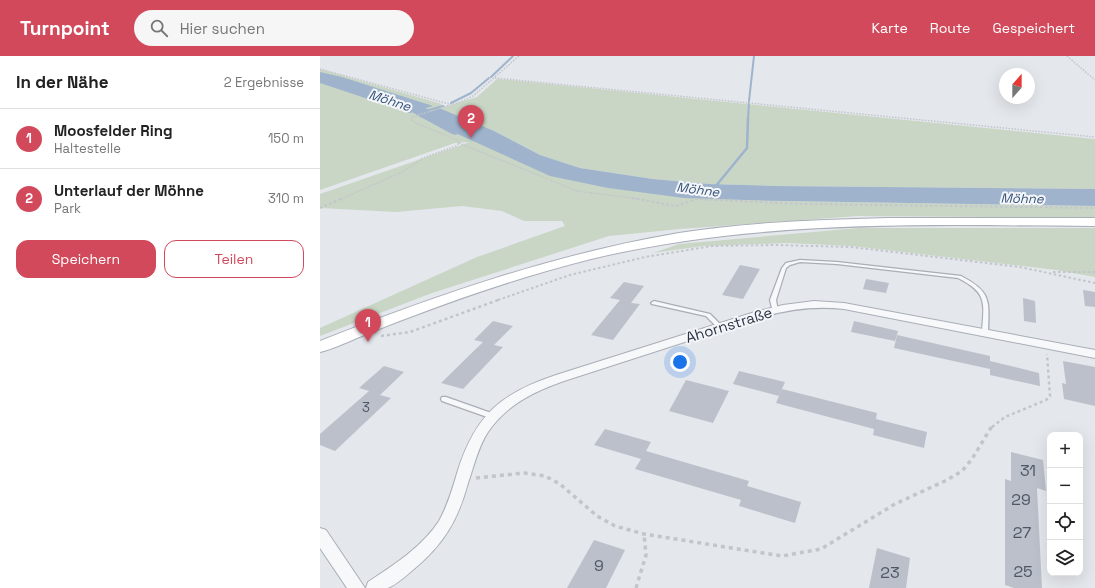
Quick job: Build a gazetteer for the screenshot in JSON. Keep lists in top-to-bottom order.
{
  "streets": {
    "street": ["Ahornstraße"]
  },
  "water": ["Möhne"],
  "house_numbers": [
    "3",
    "31",
    "29",
    "27",
    "9",
    "25",
    "23"
  ],
  "north": "top",
  "page": {
    "header": "Turnpoint",
    "search": "Hier suchen",
    "nav": ["Karte", "Route", "Gespeichert"],
    "heading": ["In der Nähe", "2 Ergebnisse"],
    "pins": ["2", "1"],
    "list": [
      {
        "mark": "1",
        "name": "Moosfelder Ring",
        "note": "Haltestelle",
        "value": "150 m"
      },
      {
        "mark": "2",
        "name": "Unterlauf der Möhne",
        "note": "Park",
        "value": "310 m"
      }
    ],
    "buttons": ["Speichern", "Teilen"],
    "map_buttons": ["+", "−"]
  }
}
